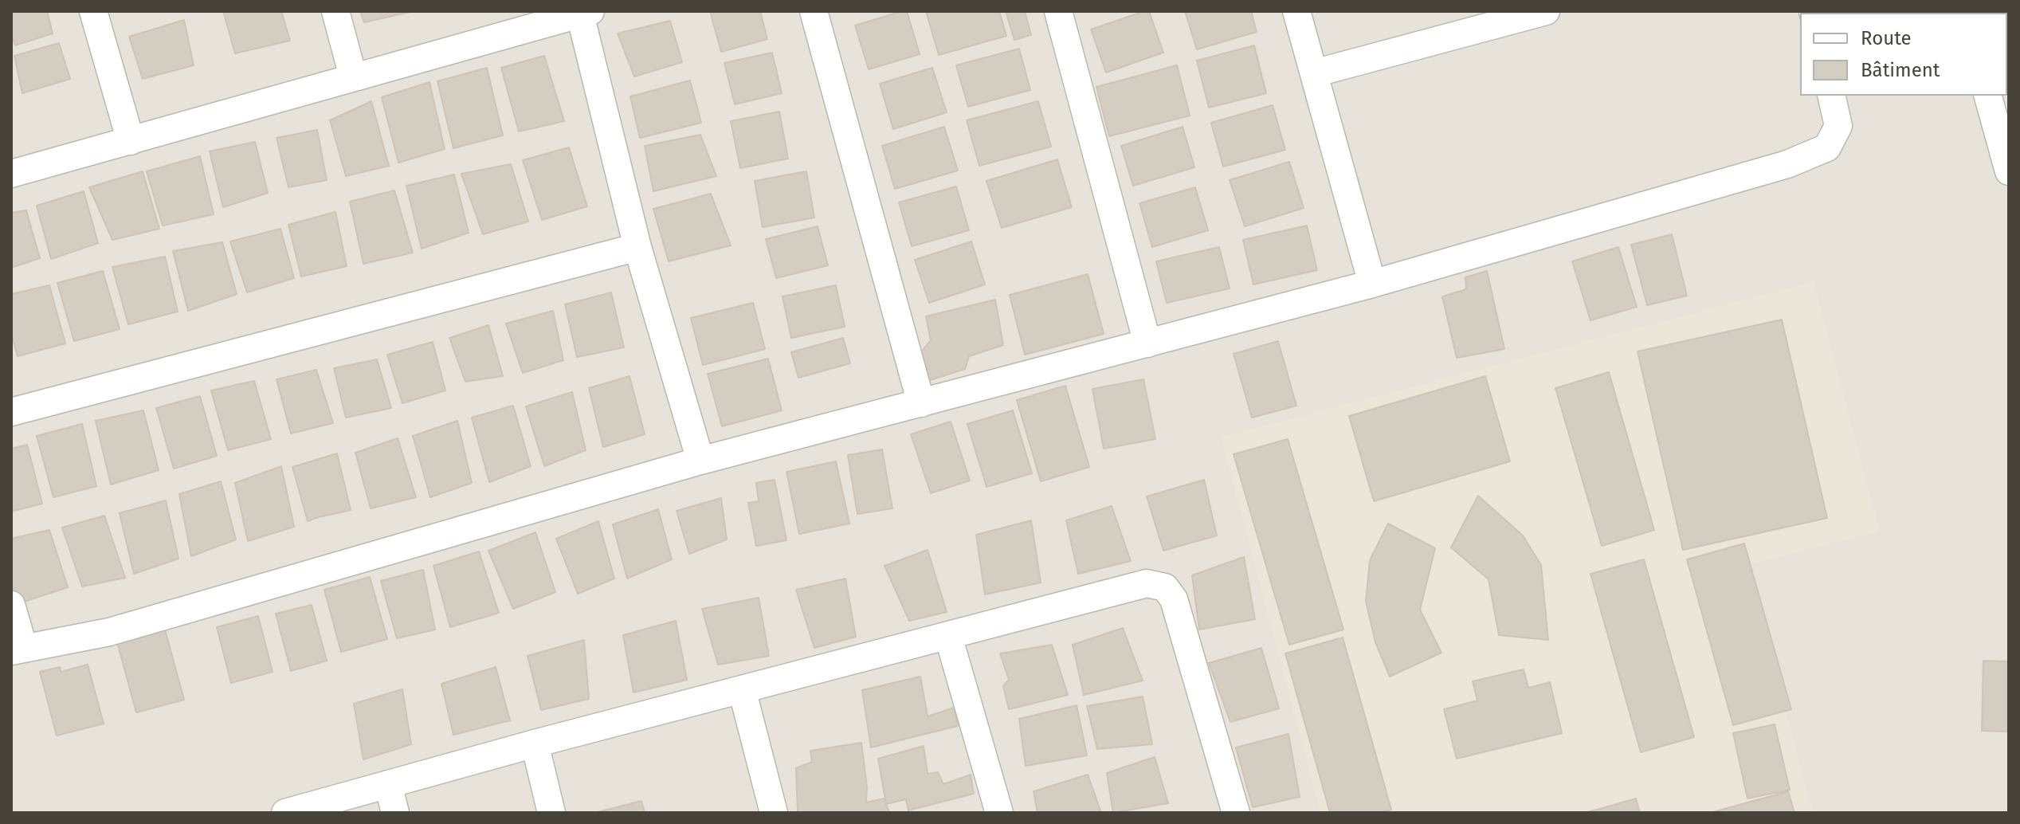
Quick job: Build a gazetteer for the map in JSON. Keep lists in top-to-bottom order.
{
  "legend": ["Route", "Bâtiment"]
}
